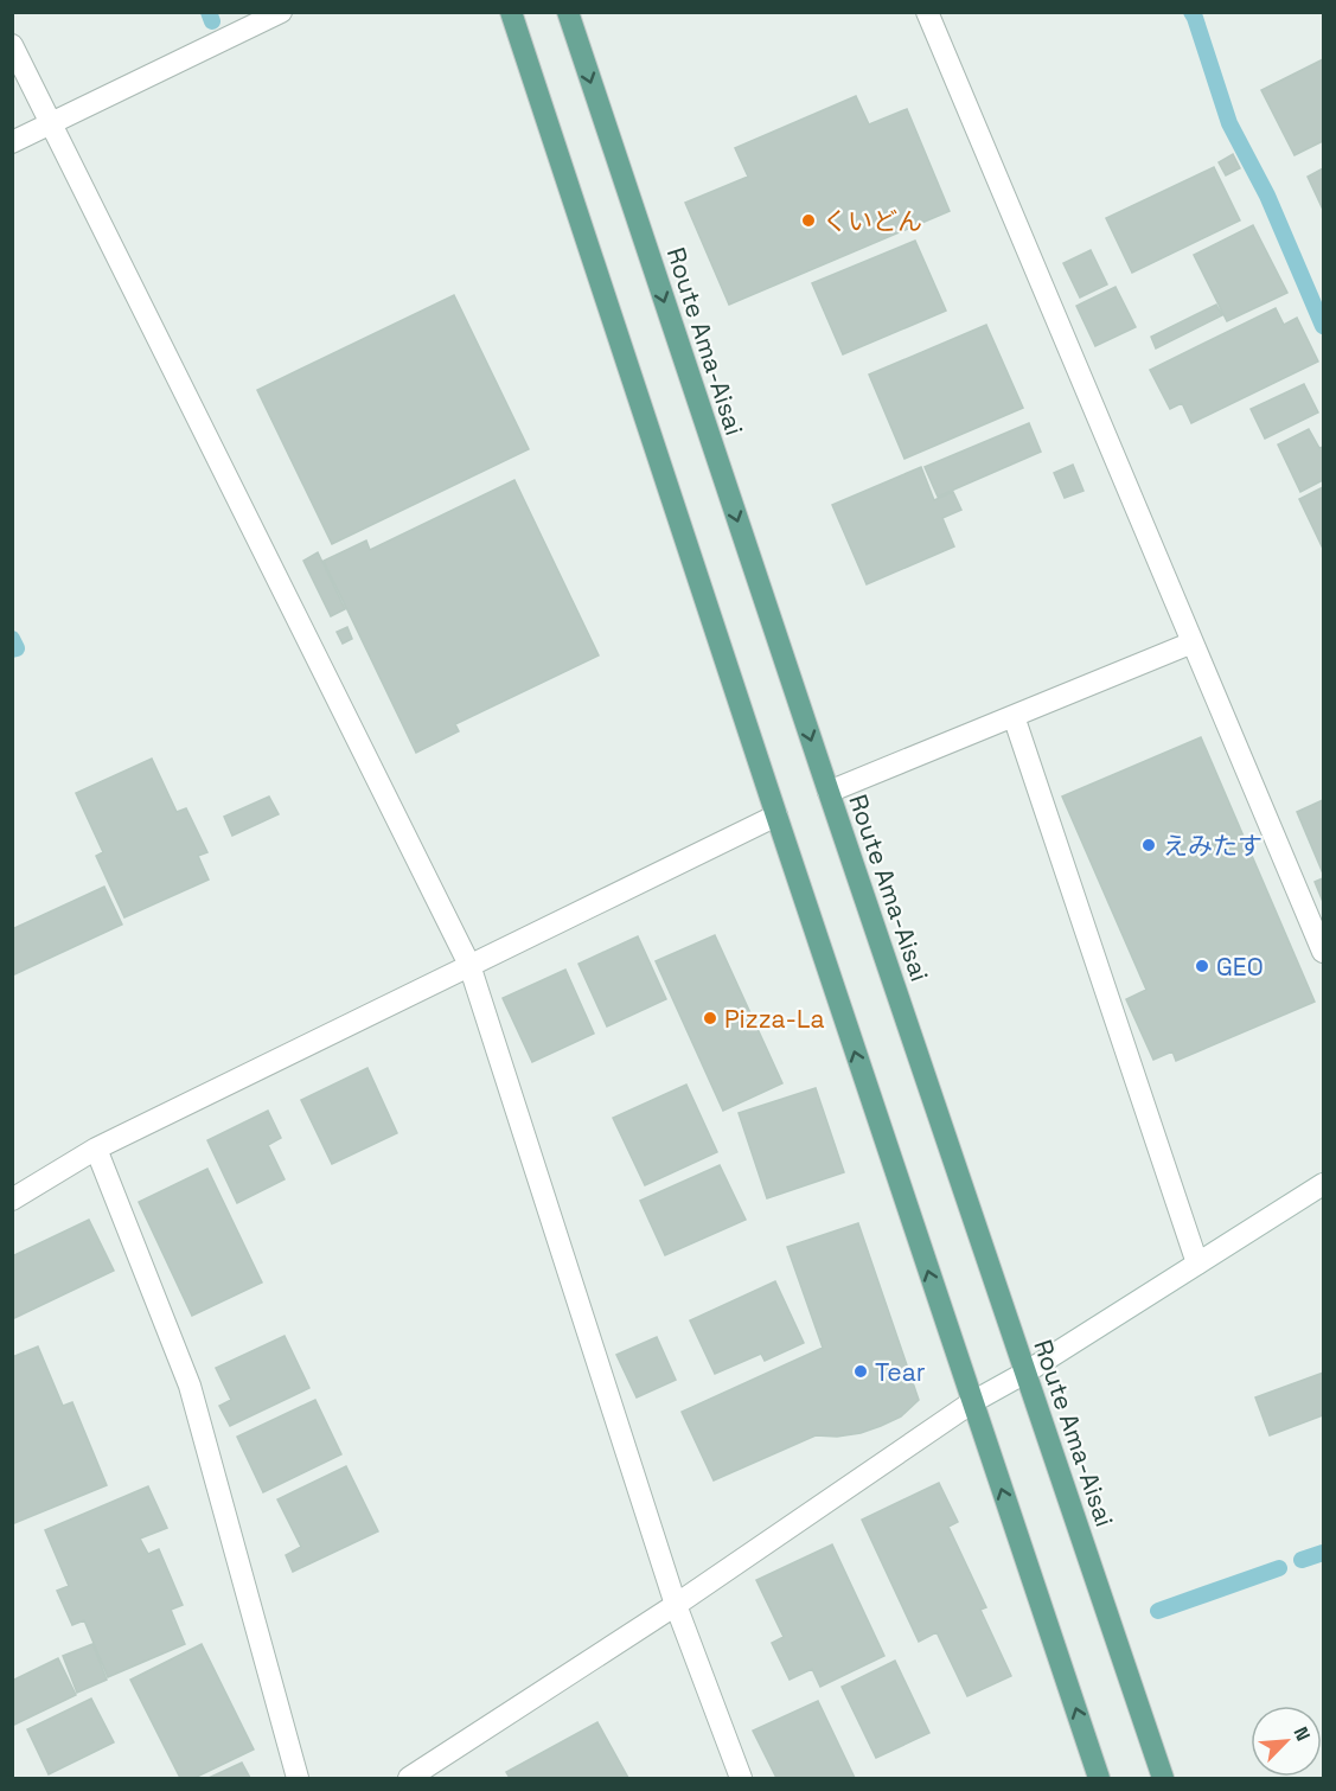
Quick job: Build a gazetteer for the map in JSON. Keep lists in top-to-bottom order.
{
  "streets": {
    "main road": ["Route Ama-Aisai"]
  },
  "places": [
    "くいどん",
    "えみたす",
    "GEO",
    "Pizza-La",
    "Tear"
  ],
  "north": "top right"
}
